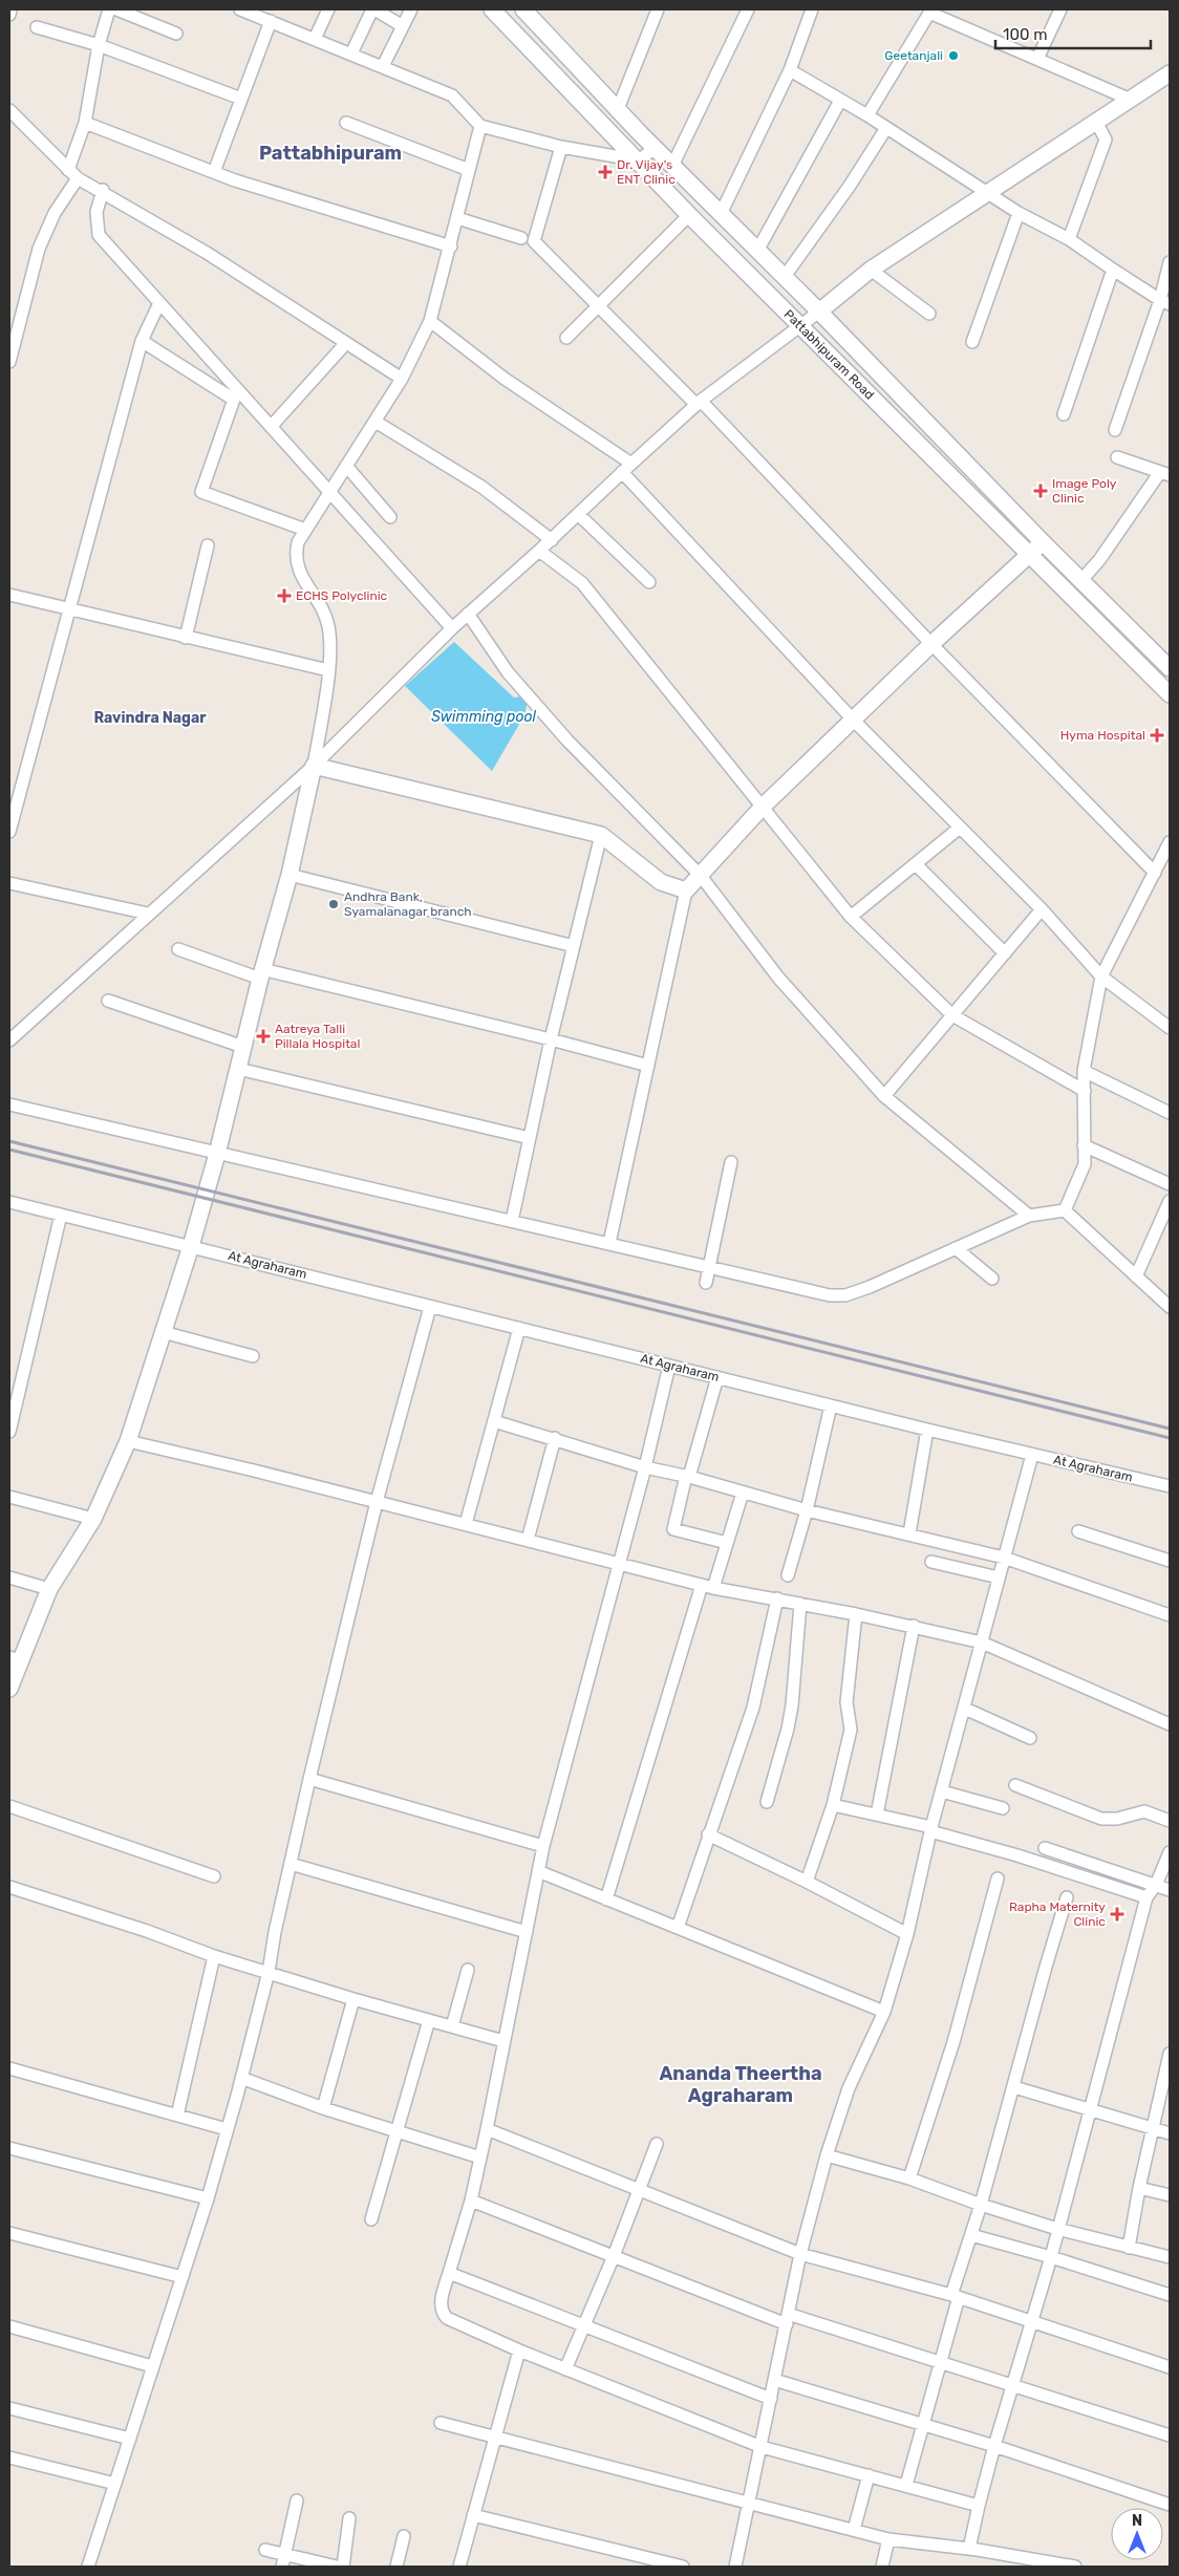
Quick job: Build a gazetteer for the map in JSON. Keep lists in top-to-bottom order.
{
  "streets": {
    "street": ["Pattabhipuram Road", "At Agraharam"]
  },
  "districts": ["Pattabhipuram", "Ravindra Nagar", "Ananda Theertha Agraharam"],
  "water": ["Swimming pool"],
  "places": {
    "other": ["Geetanjali", "Andhra Bank, Syamalanagar branch"],
    "health": [
      "Dr. Vijay's ENT Clinic",
      "Image Poly Clinic",
      "ECHS Polyclinic",
      "Hyma Hospital",
      "Aatreya Talli Pillala Hospital",
      "Rapha Maternity Clinic"
    ]
  },
  "scale_bar": "100 m",
  "north": "top"
}
